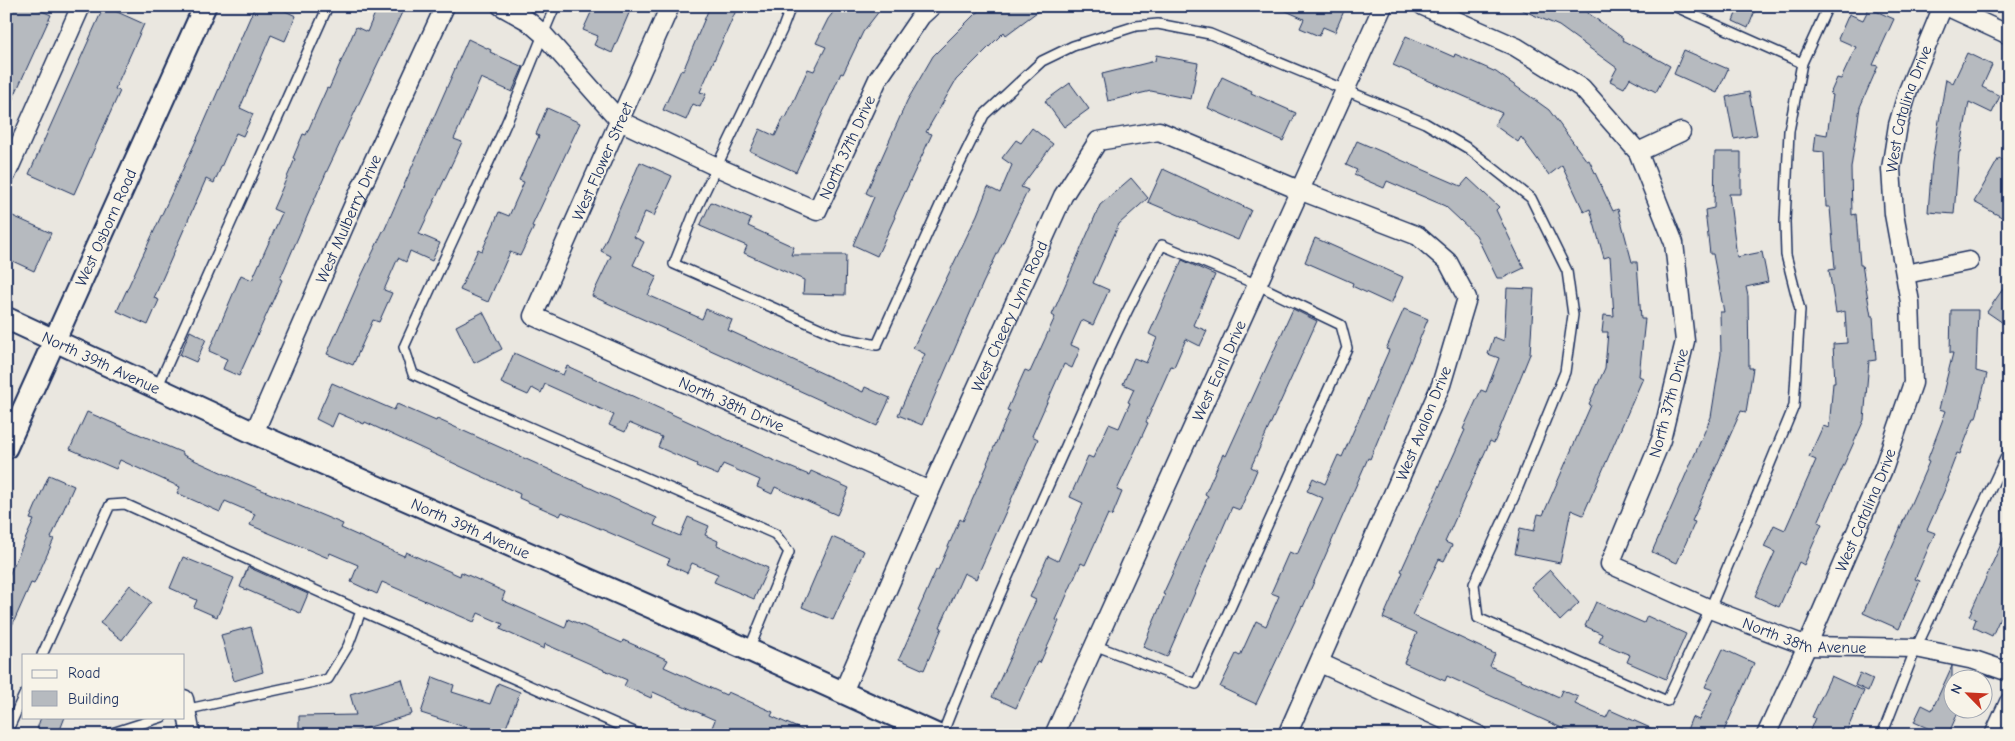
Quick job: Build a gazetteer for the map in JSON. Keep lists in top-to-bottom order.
{
  "streets": {
    "street": [
      "West Catalina Drive",
      "North 37th Drive",
      "West Flower Street",
      "West Mulberry Drive",
      "West Osborn Road",
      "West Cheery Lynn Road",
      "North 39th Avenue",
      "West Earll Drive",
      "North 38th Drive",
      "West Avalon Drive",
      "North 38th Avenue"
    ]
  },
  "crossings": [
    ["West Catalina Drive", "North 38th Avenue"],
    ["North 37th Drive", "West Flower Street"],
    ["North 37th Drive", "North 38th Avenue"],
    ["West Flower Street", "North 38th Drive"],
    ["West Mulberry Drive", "North 39th Avenue"],
    ["West Osborn Road", "North 39th Avenue"],
    ["West Cheery Lynn Road", "North 39th Avenue"],
    ["West Cheery Lynn Road", "West Earll Drive"],
    ["West Cheery Lynn Road", "North 38th Drive"],
    ["West Cheery Lynn Road", "West Avalon Drive"],
    ["West Earll Drive", "West Avalon Drive"]
  ],
  "legend": ["Road", "Building"],
  "north": "top left"
}
